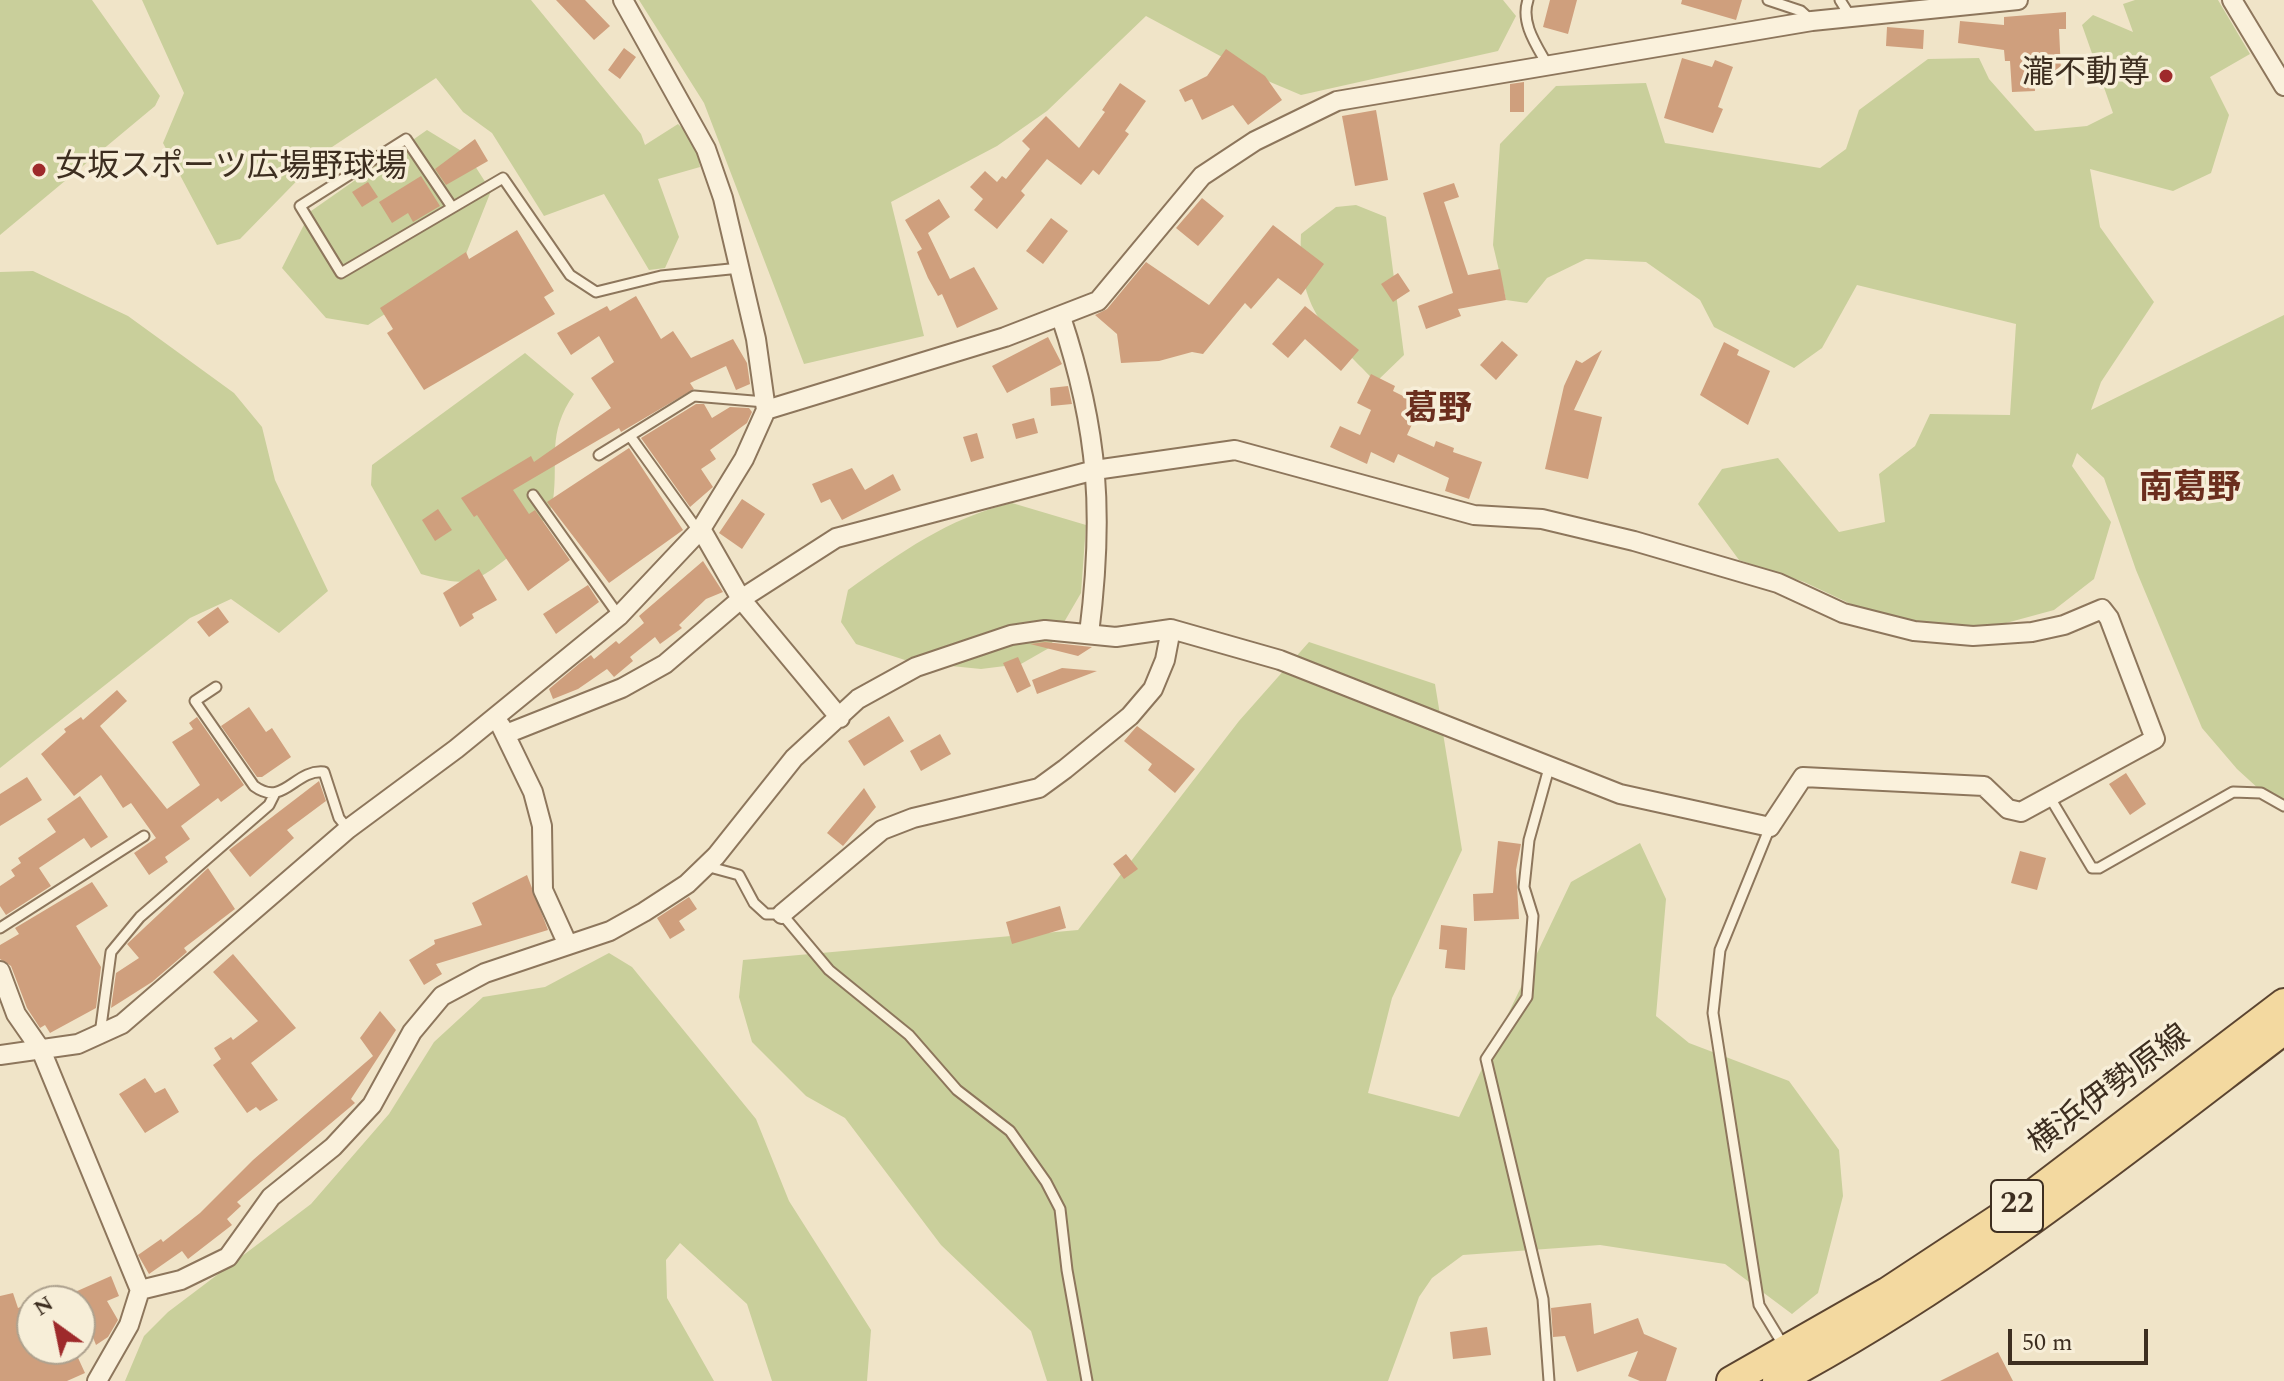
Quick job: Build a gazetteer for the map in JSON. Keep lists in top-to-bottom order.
{
  "streets": {
    "main road": ["横浜伊勢原線", "22"]
  },
  "districts": ["葛野", "南葛野"],
  "places": ["瀧不動尊", "女坂スポーツ広場野球場"],
  "scale_bar": "50 m",
  "north": "top left"
}
